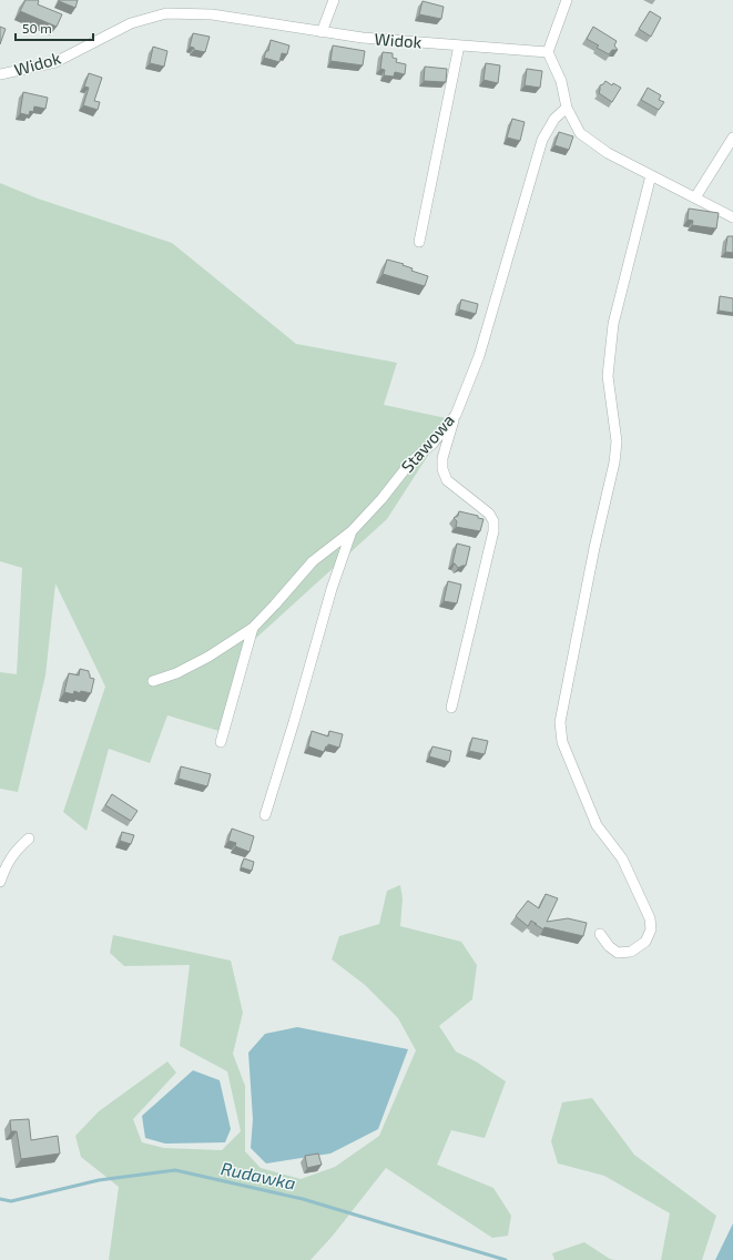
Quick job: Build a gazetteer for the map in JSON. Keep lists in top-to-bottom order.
{
  "streets": {
    "street": ["Widok", "Stawowa"]
  },
  "water": ["Rudawka"],
  "scale_bar": "50 m"
}
